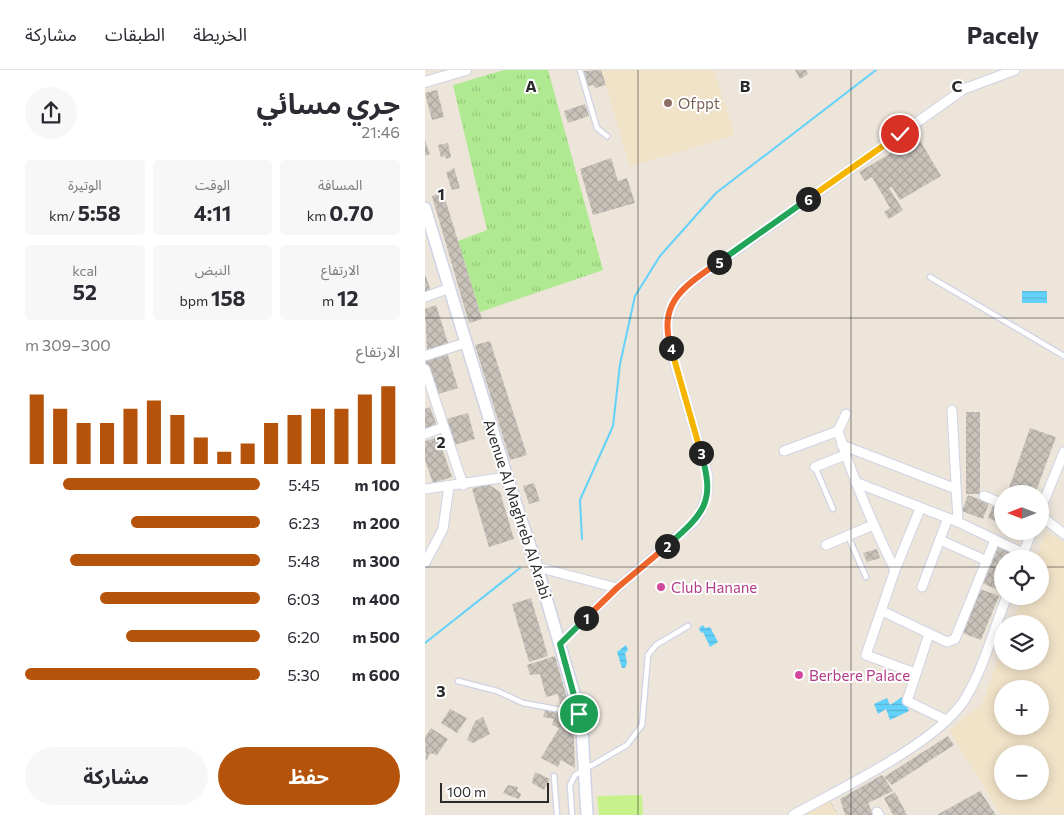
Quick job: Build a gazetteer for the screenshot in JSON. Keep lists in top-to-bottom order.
{
  "streets": {
    "main road": ["Avenue Al Maghreb Al Arabi"]
  },
  "places": ["Ofppt", "Club Hanane", "Berbere Palace"],
  "scale_bar": "100 m",
  "north": "left",
  "page": {
    "header": "Pacely",
    "nav": ["الخريطة", "الطبقات", "مشاركة"],
    "heading": ["جري مسائي", "21:46"],
    "stats": [
      ["المسافة", "0.70 km"],
      ["الوقت", "4:11"],
      ["الوتيرة", "5:58 /km"],
      ["الارتفاع", "12 m"],
      ["النبض", "158 bpm"],
      ["kcal", "52"]
    ],
    "pins": [
      "6",
      "5",
      "4",
      "3",
      "2",
      "1"
    ],
    "chart": ["الارتفاع", "300–309 m"],
    "list": [
      {
        "name": "100 m",
        "note": "5:45"
      },
      {
        "name": "200 m",
        "note": "6:23"
      },
      {
        "name": "300 m",
        "note": "5:48"
      },
      {
        "name": "400 m",
        "note": "6:03"
      },
      {
        "name": "500 m",
        "note": "6:20"
      },
      {
        "name": "600 m",
        "note": "5:30"
      }
    ],
    "map_buttons": ["+", "−"],
    "buttons": ["حفظ", "مشاركة"],
    "scale": "100 m"
  },
  "grid": {
    "columns": ["A", "B", "C"],
    "rows": ["1", "2", "3"]
  }
}
